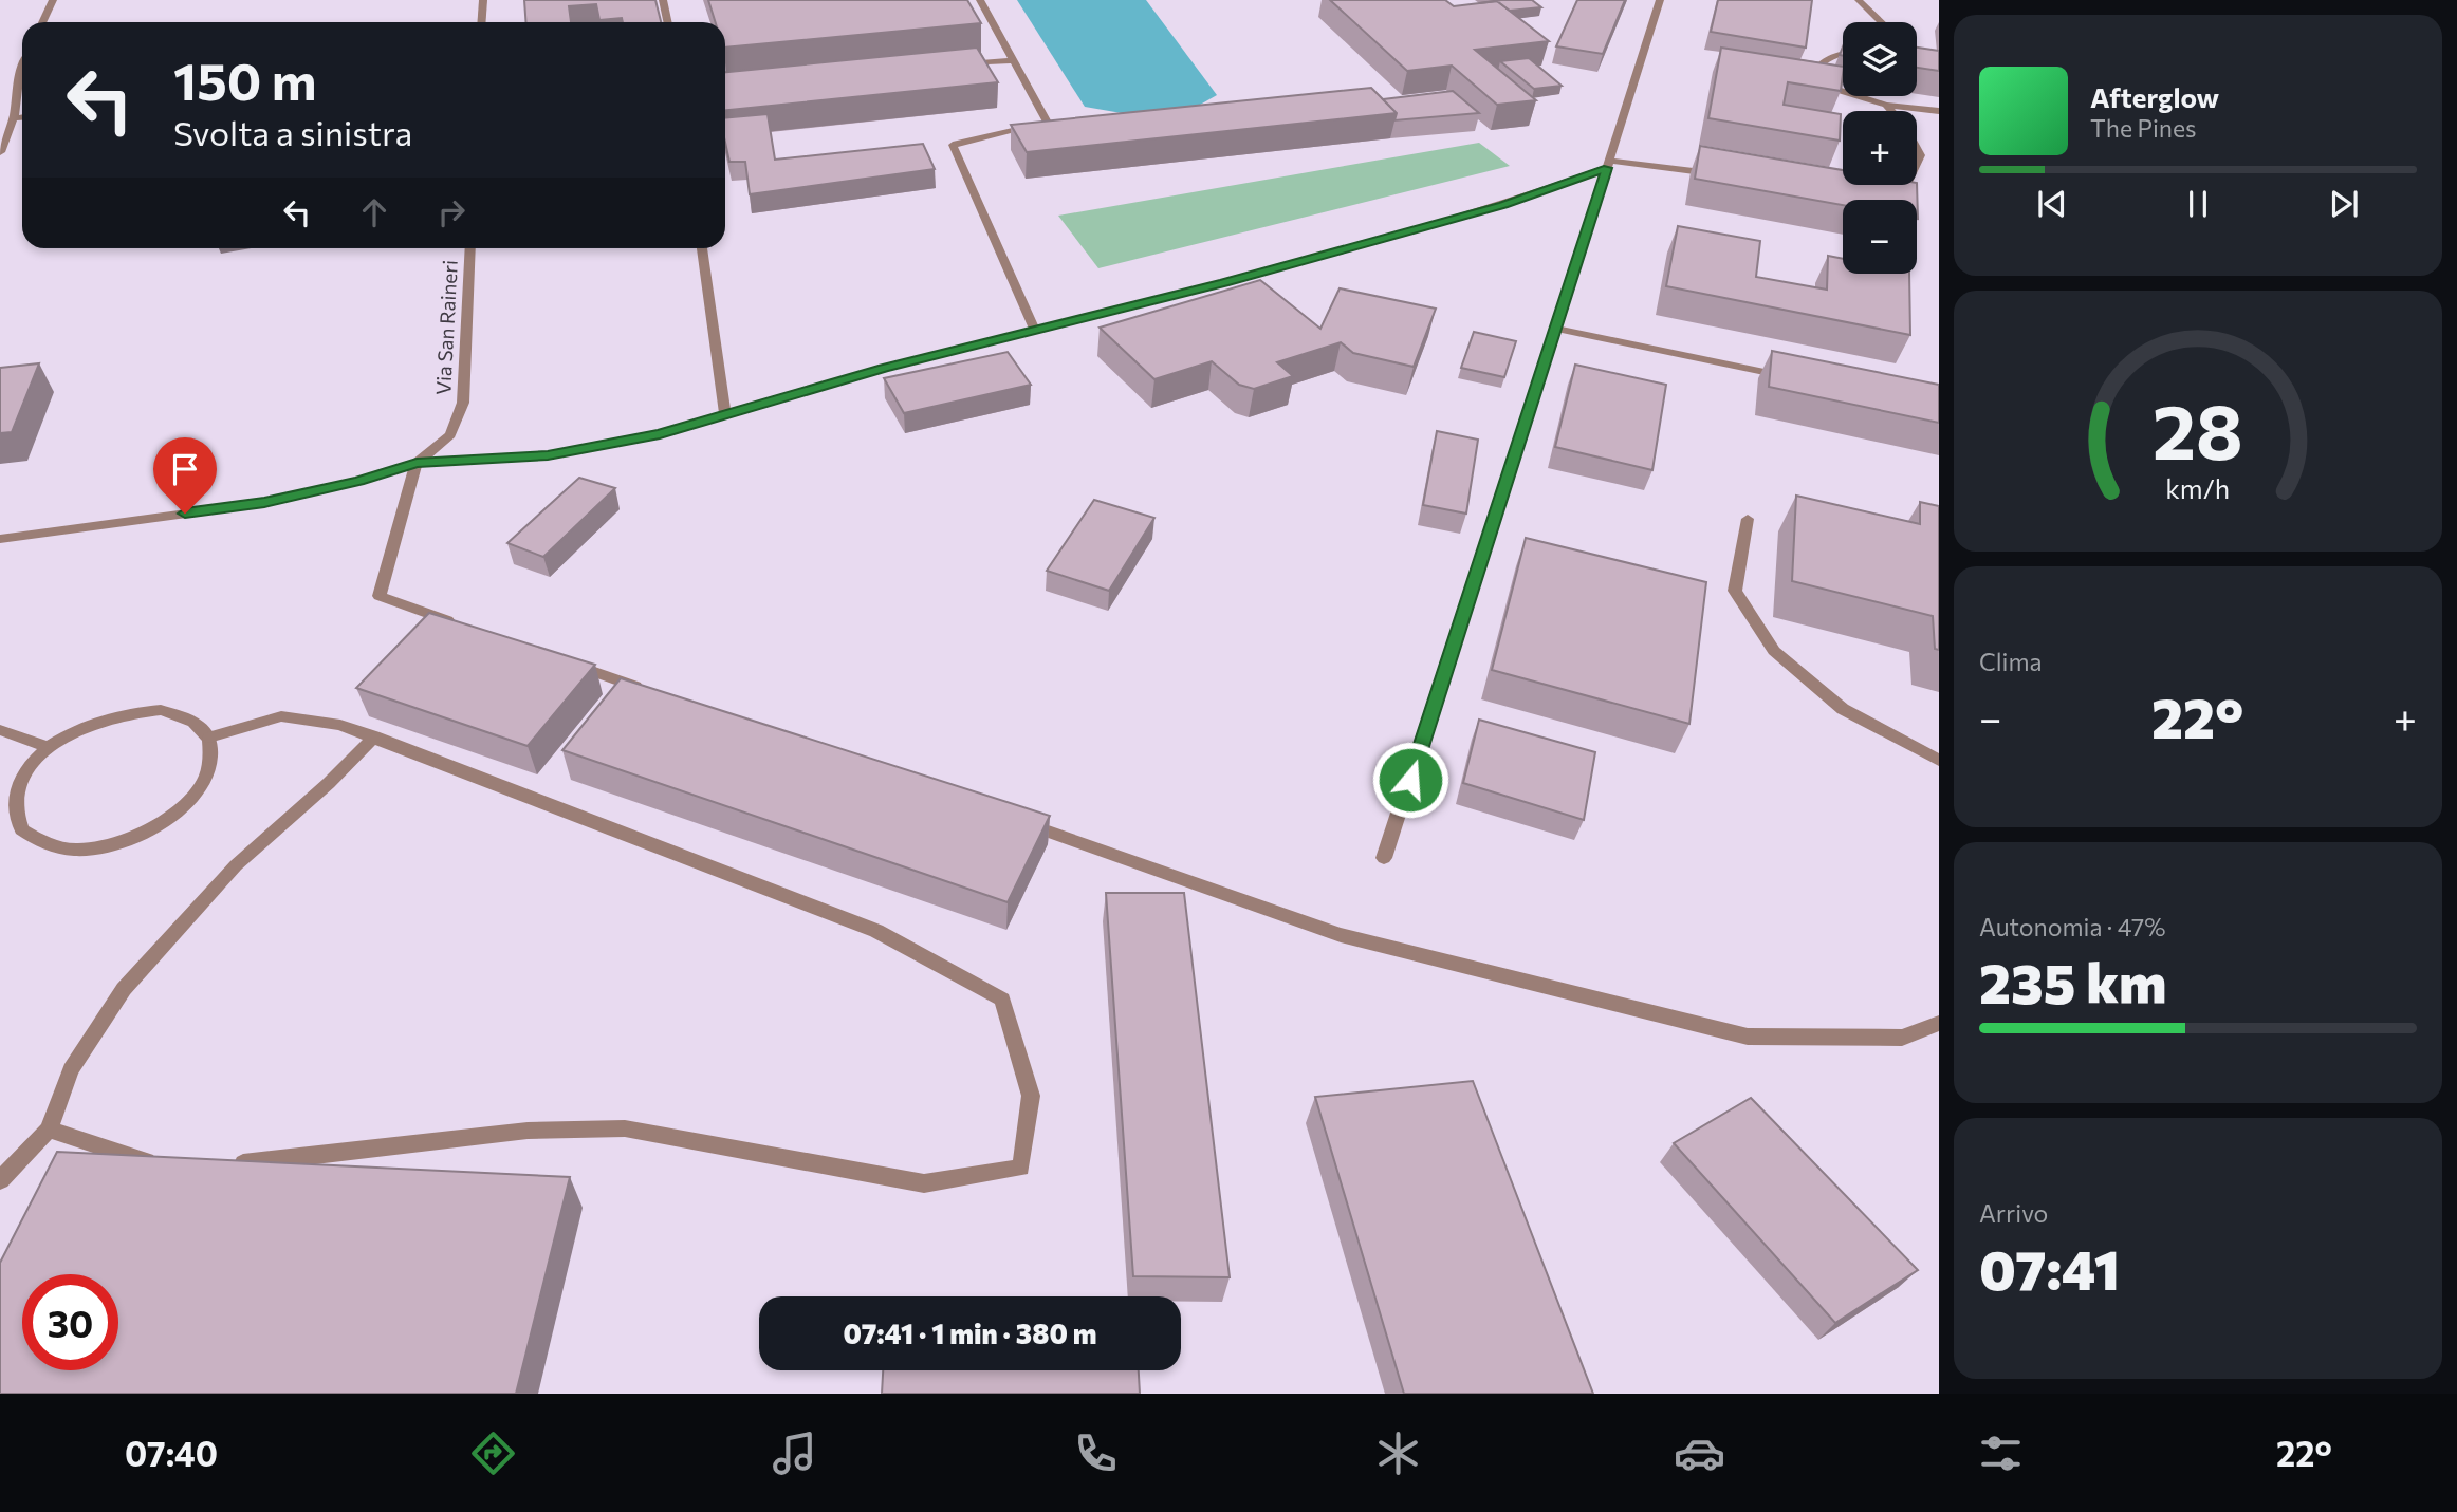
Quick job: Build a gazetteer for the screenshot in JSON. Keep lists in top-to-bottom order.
{
  "streets": {
    "street": ["Via San Raineri"]
  },
  "page": {
    "map_buttons": ["+", "−"],
    "turn": ["150 m", "Svolta a sinistra"],
    "song": ["Afterglow", "The Pines"],
    "tile": [
      "Clima",
      ["Autonomia · 47%", "235 km"],
      ["Arrivo", "07:41"]
    ],
    "heat": ["−", "22°", "+"],
    "limit": "30",
    "trip": "07:41 · 1 min · 380 m",
    "tabs": ["07:40", "22°"],
    "gauge": ["28", "km/h"]
  }
}
